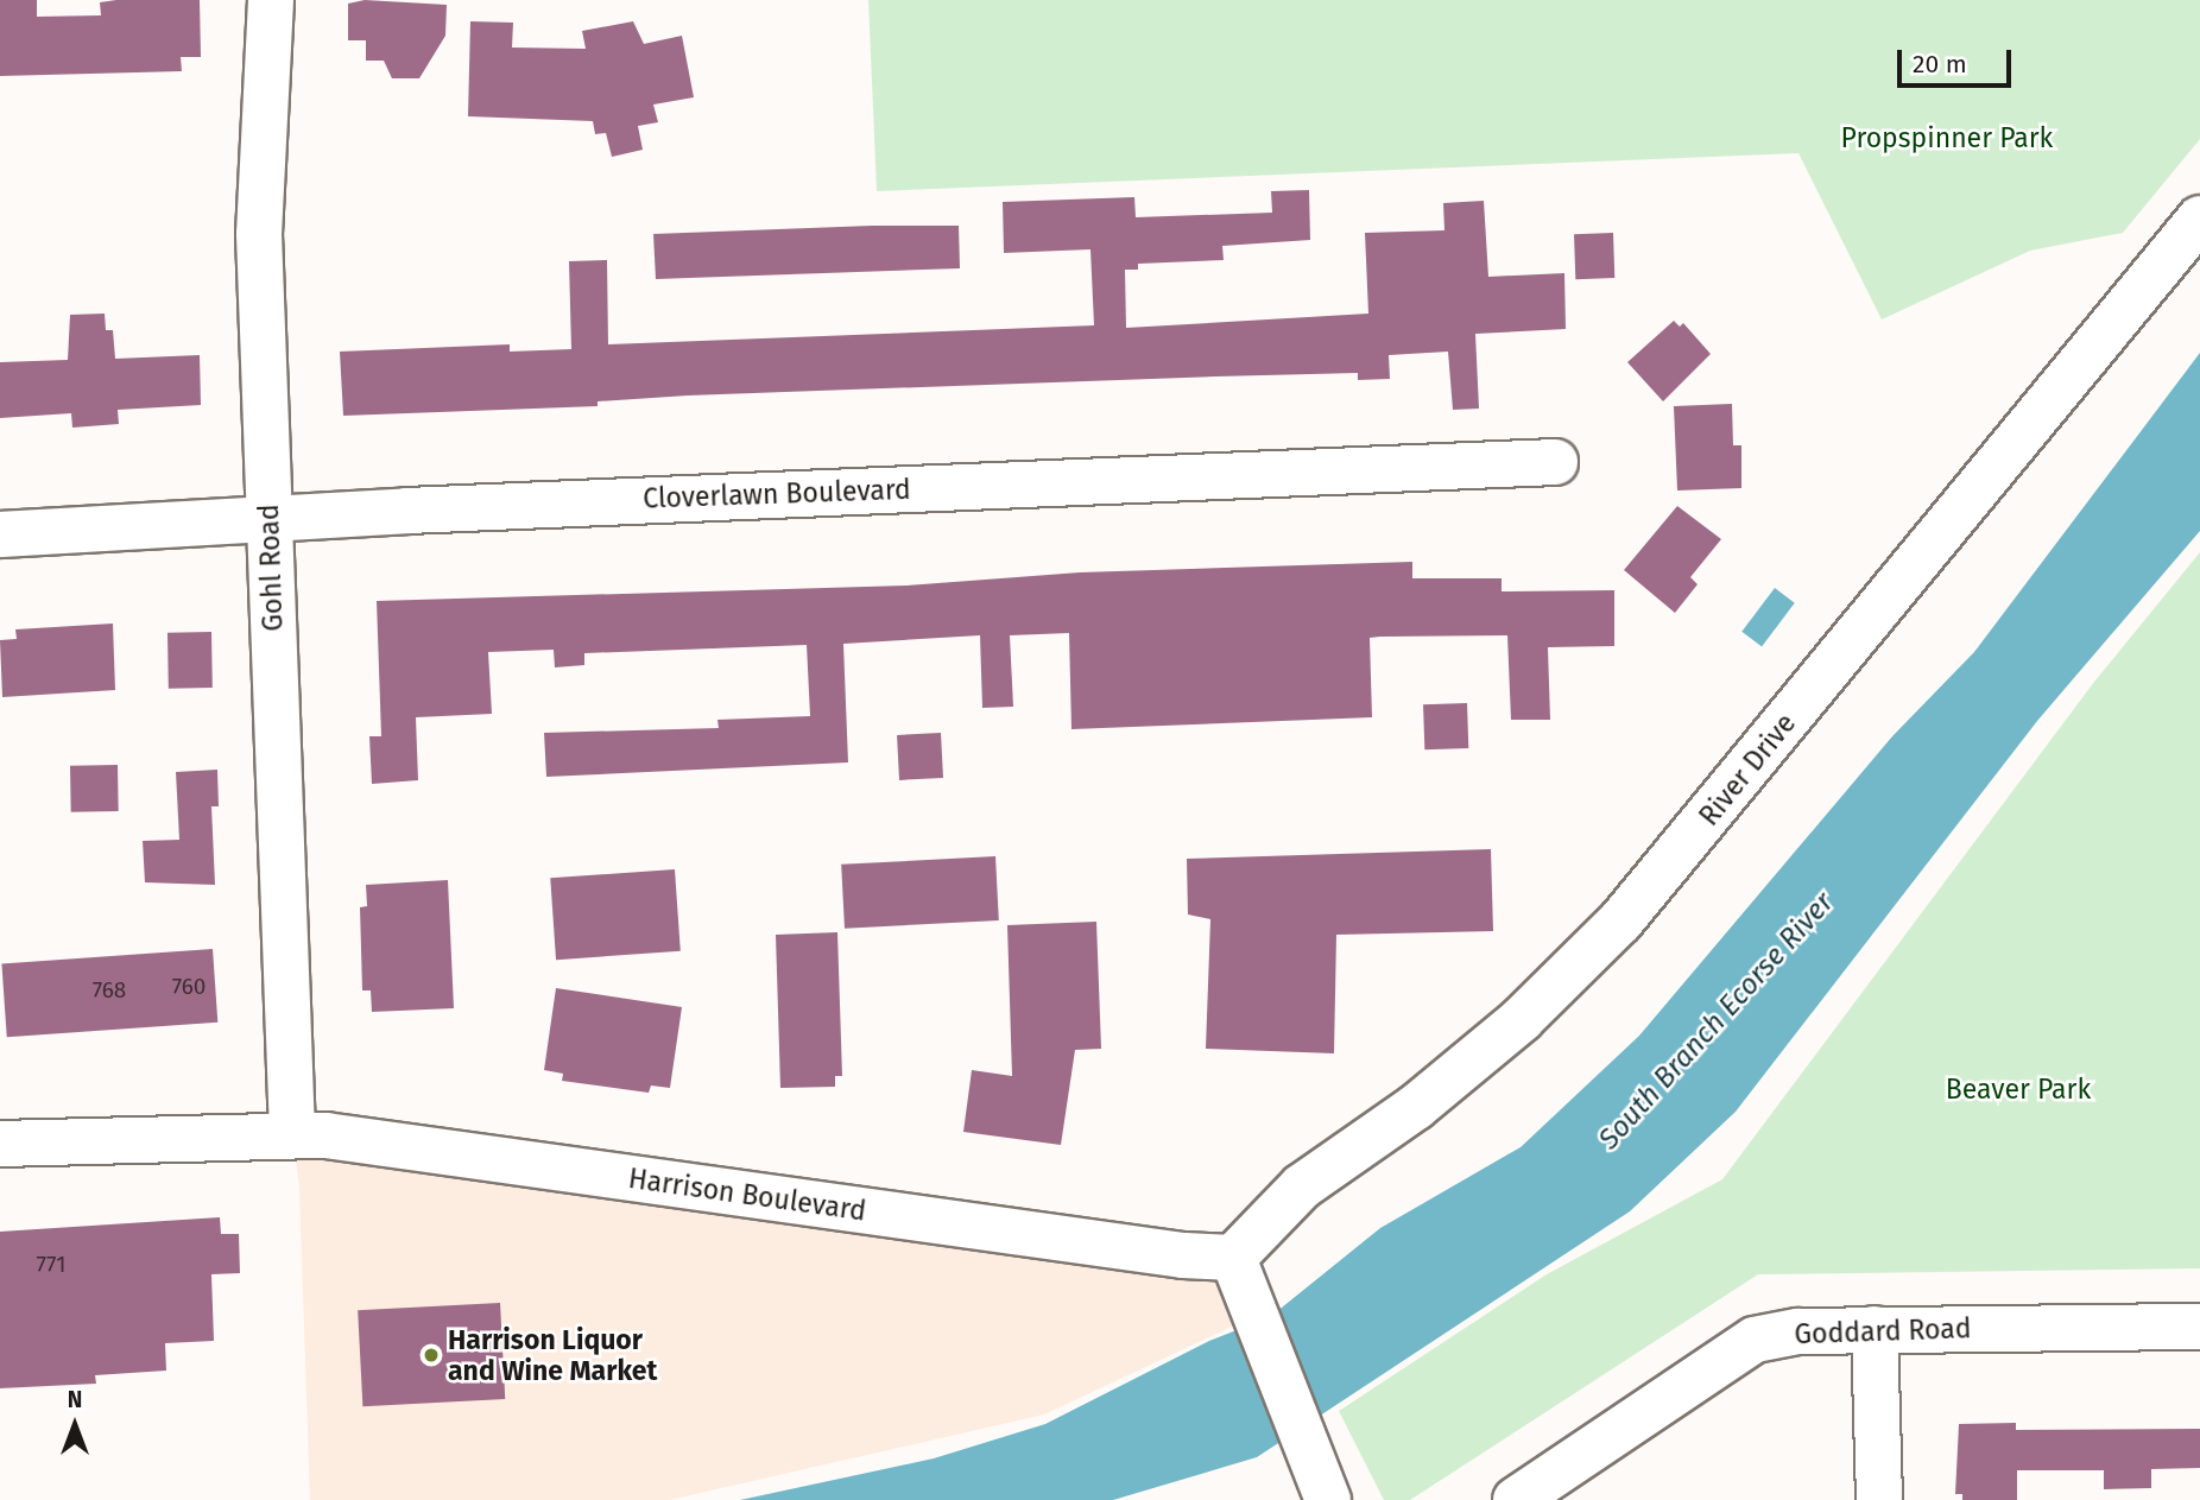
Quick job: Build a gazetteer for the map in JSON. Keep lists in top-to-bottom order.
{
  "streets": {
    "street": [
      "Cloverlawn Boulevard",
      "Gohl Road",
      "River Drive",
      "Harrison Boulevard",
      "Goddard Road"
    ]
  },
  "crossings": [
    ["Cloverlawn Boulevard", "Gohl Road"],
    ["Gohl Road", "Harrison Boulevard"],
    ["River Drive", "Harrison Boulevard"]
  ],
  "water": ["South Branch Ecorse River"],
  "parks": ["Propspinner Park", "Beaver Park"],
  "places": ["Harrison Liquor and Wine Market"],
  "house_numbers": ["760", "768", "771"],
  "scale_bar": "20 m",
  "north": "top"
}
